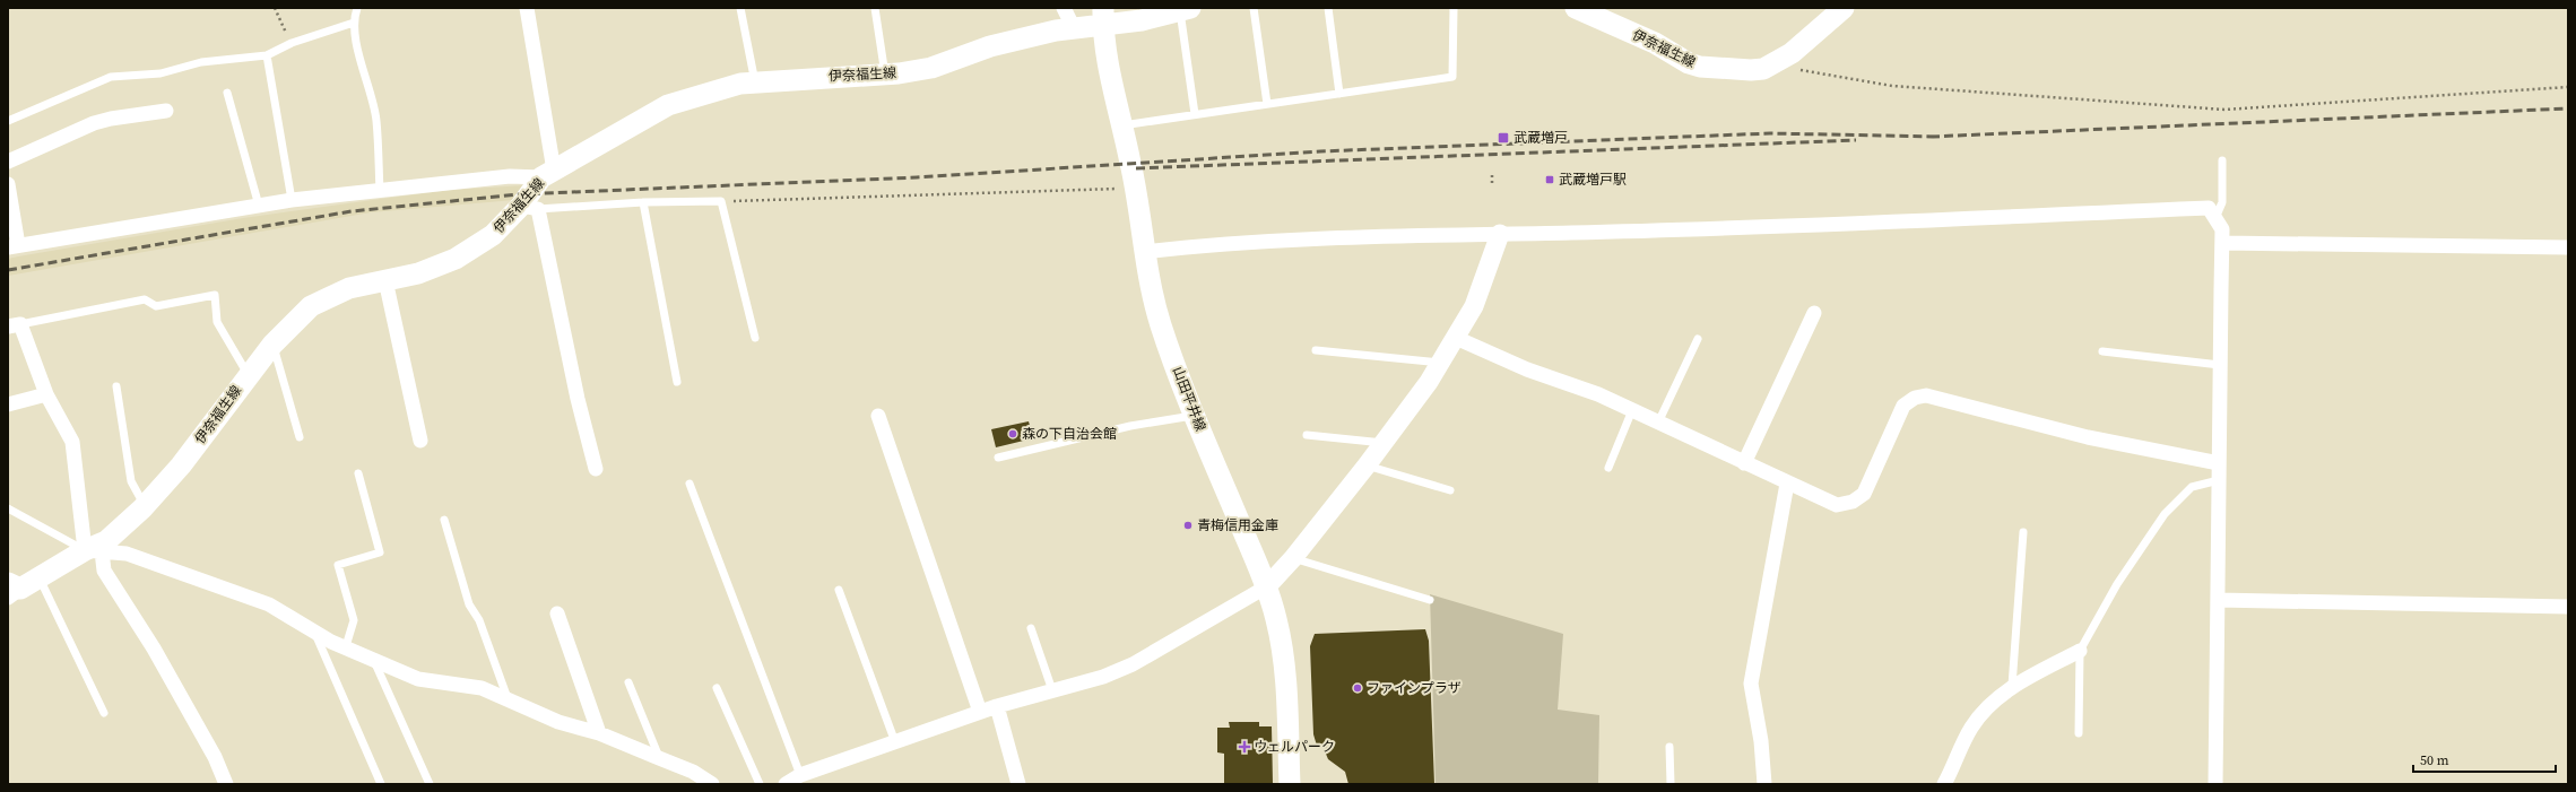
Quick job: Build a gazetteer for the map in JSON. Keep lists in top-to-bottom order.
{
  "streets": {
    "main road": ["伊奈福生線", "山田平井線"]
  },
  "crossings": [
    ["伊奈福生線", "山田平井線"]
  ],
  "places": {
    "transit": ["武蔵増戸", "武蔵増戸駅"],
    "other": ["森の下自治会館", "青梅信用金庫", "ファインプラザ"],
    "health": ["ウェルパーク"]
  },
  "scale_bar": "50 m"
}
